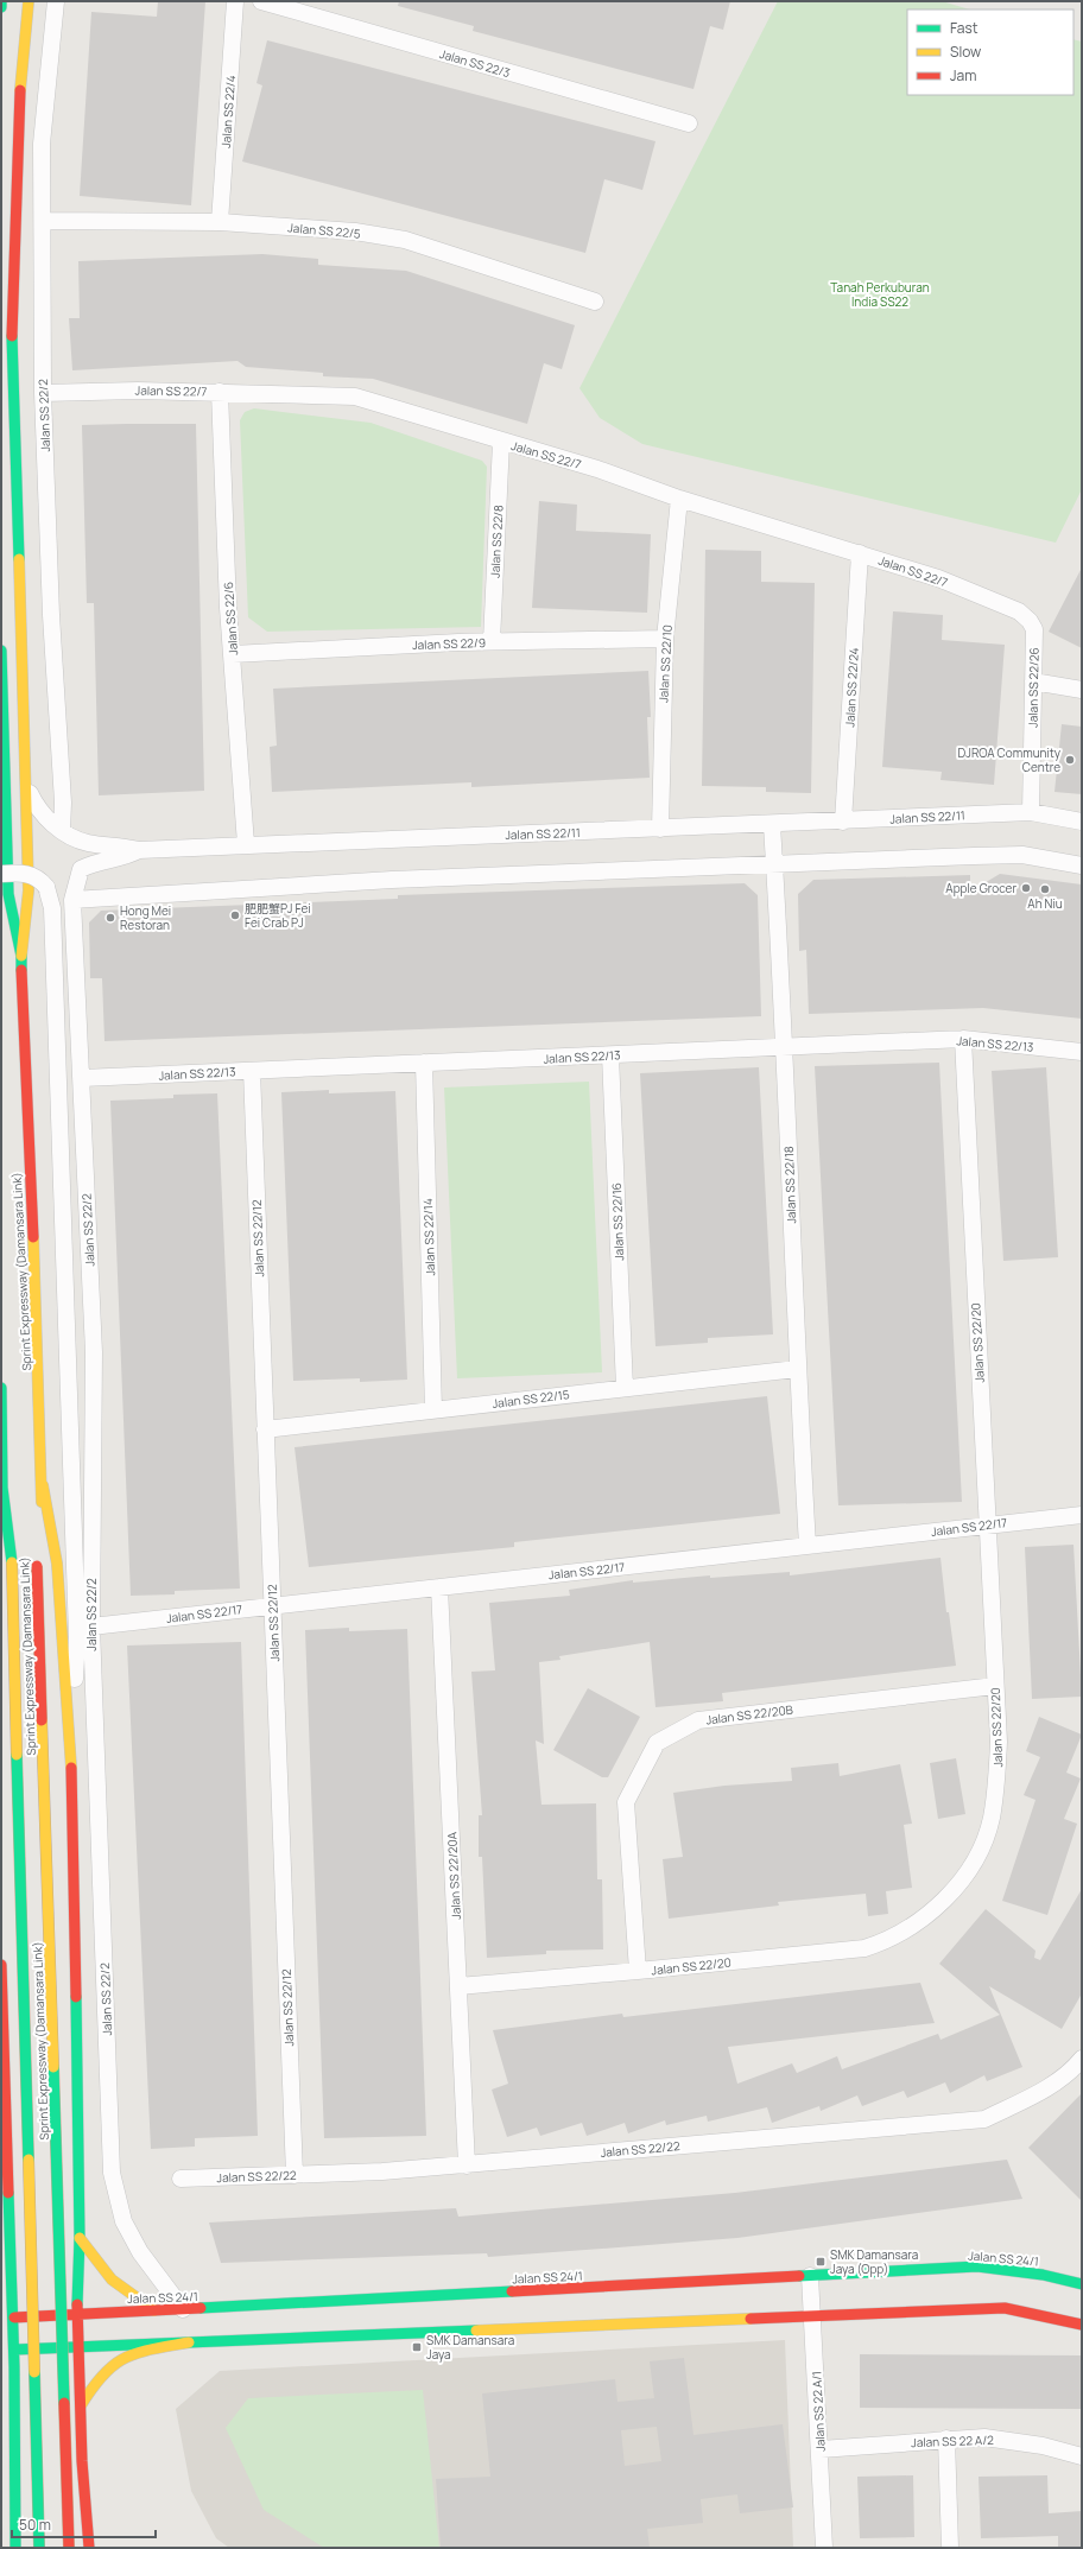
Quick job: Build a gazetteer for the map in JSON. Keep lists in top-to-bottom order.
{
  "streets": {
    "main road": ["Sprint Expressway (Damansara Link)", "Jalan SS 24/1"],
    "street": [
      "Jalan SS 22/3",
      "Jalan SS 22/4",
      "Jalan SS 22/5",
      "Jalan SS 22/7",
      "Jalan SS 22/2",
      "Jalan SS 22/8",
      "Jalan SS 22/6",
      "Jalan SS 22/9",
      "Jalan SS 22/10",
      "Jalan SS 22/24",
      "Jalan SS 22/26",
      "Jalan SS 22/11",
      "Jalan SS 22/13",
      "Jalan SS 22/18",
      "Jalan SS 22/16",
      "Jalan SS 22/14",
      "Jalan SS 22/12",
      "Jalan SS 22/20",
      "Jalan SS 22/15",
      "Jalan SS 22/17",
      "Jalan SS 22/20B",
      "Jalan SS 22/20A",
      "Jalan SS 22/22",
      "Jalan SS 22 A/1",
      "Jalan SS 22 A/2"
    ]
  },
  "crossings": [
    ["Jalan SS 22/4", "Jalan SS 22/5"],
    ["Jalan SS 22/5", "Jalan SS 22/2"],
    ["Jalan SS 22/7", "Jalan SS 22/2"],
    ["Jalan SS 22/7", "Jalan SS 22/8"],
    ["Jalan SS 22/7", "Jalan SS 22/6"],
    ["Jalan SS 22/7", "Jalan SS 22/10"],
    ["Jalan SS 22/7", "Jalan SS 22/24"],
    ["Jalan SS 22/7", "Jalan SS 22/26"],
    ["Jalan SS 22/2", "Jalan SS 22/11"],
    ["Jalan SS 22/2", "Jalan SS 22/13"],
    ["Jalan SS 22/2", "Jalan SS 22/17"],
    ["Jalan SS 22/2", "Jalan SS 24/1"],
    ["Jalan SS 22/8", "Jalan SS 22/9"],
    ["Jalan SS 22/6", "Jalan SS 22/9"],
    ["Jalan SS 22/6", "Jalan SS 22/11"],
    ["Jalan SS 22/9", "Jalan SS 22/10"],
    ["Jalan SS 22/10", "Jalan SS 22/11"],
    ["Jalan SS 22/24", "Jalan SS 22/11"],
    ["Jalan SS 22/26", "Jalan SS 22/11"],
    ["Jalan SS 22/11", "Jalan SS 22/18"],
    ["Jalan SS 22/13", "Jalan SS 22/18"],
    ["Jalan SS 22/13", "Jalan SS 22/16"],
    ["Jalan SS 22/13", "Jalan SS 22/14"],
    ["Jalan SS 22/13", "Jalan SS 22/12"],
    ["Jalan SS 22/13", "Jalan SS 22/20"],
    ["Jalan SS 22/18", "Jalan SS 22/15"],
    ["Jalan SS 22/18", "Jalan SS 22/17"],
    ["Jalan SS 22/16", "Jalan SS 22/15"],
    ["Jalan SS 22/14", "Jalan SS 22/15"],
    ["Jalan SS 22/12", "Jalan SS 22/15"],
    ["Jalan SS 22/12", "Jalan SS 22/17"],
    ["Jalan SS 22/12", "Jalan SS 22/22"],
    ["Jalan SS 22/20", "Jalan SS 22/17"],
    ["Jalan SS 22/20", "Jalan SS 22/20B"],
    ["Jalan SS 22/20", "Jalan SS 22/20A"],
    ["Jalan SS 22/17", "Jalan SS 22/20A"],
    ["Jalan SS 22/20A", "Jalan SS 22/22"],
    ["Jalan SS 24/1", "Jalan SS 22 A/1"],
    ["Jalan SS 22 A/1", "Jalan SS 22 A/2"]
  ],
  "parks": ["Tanah Perkuburan India SS22"],
  "places": {
    "other": [
      "DJROA Community Centre",
      "Apple Grocer",
      "Ah Niu",
      "肥肥蟹PJ Fei Fei Crab PJ",
      "Hong Mei Restoran"
    ],
    "transit": ["SMK Damansara Jaya (Opp)", "SMK Damansara Jaya"]
  },
  "legend": ["Fast", "Slow", "Jam"],
  "scale_bar": "50 m"
}
